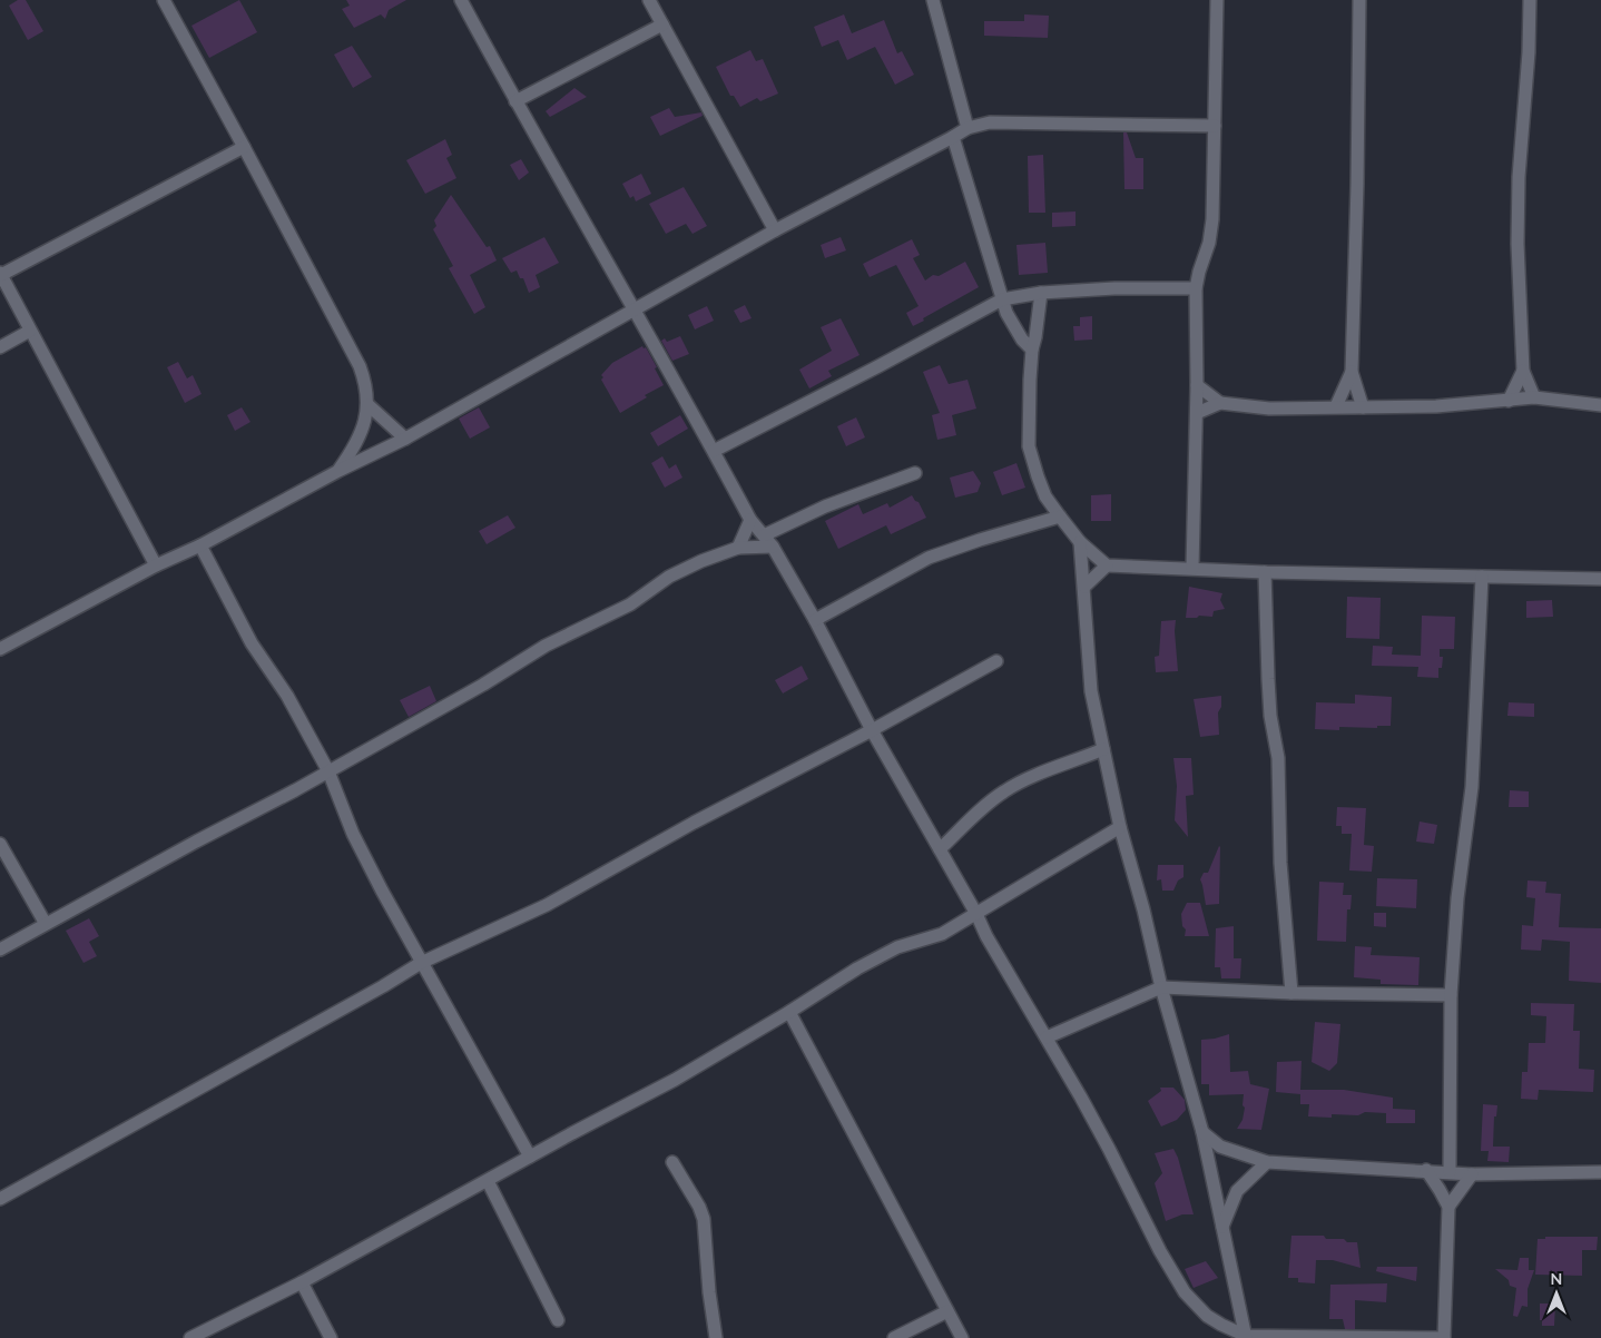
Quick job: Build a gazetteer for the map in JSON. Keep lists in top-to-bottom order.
{
  "north": "top"
}
